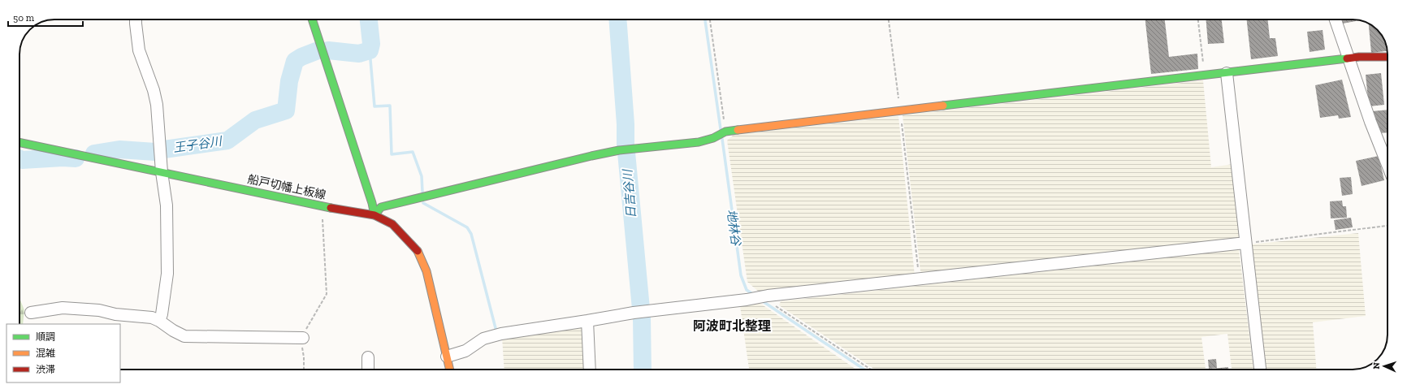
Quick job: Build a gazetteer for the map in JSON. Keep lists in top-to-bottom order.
{
  "streets": {
    "street": ["船戸切幡上板線"]
  },
  "districts": ["阿波町北整理"],
  "water": ["王子谷川", "日吉谷川", "地林谷"],
  "legend": ["順調", "混雑", "渋滞"],
  "scale_bar": "50 m",
  "north": "left"
}
